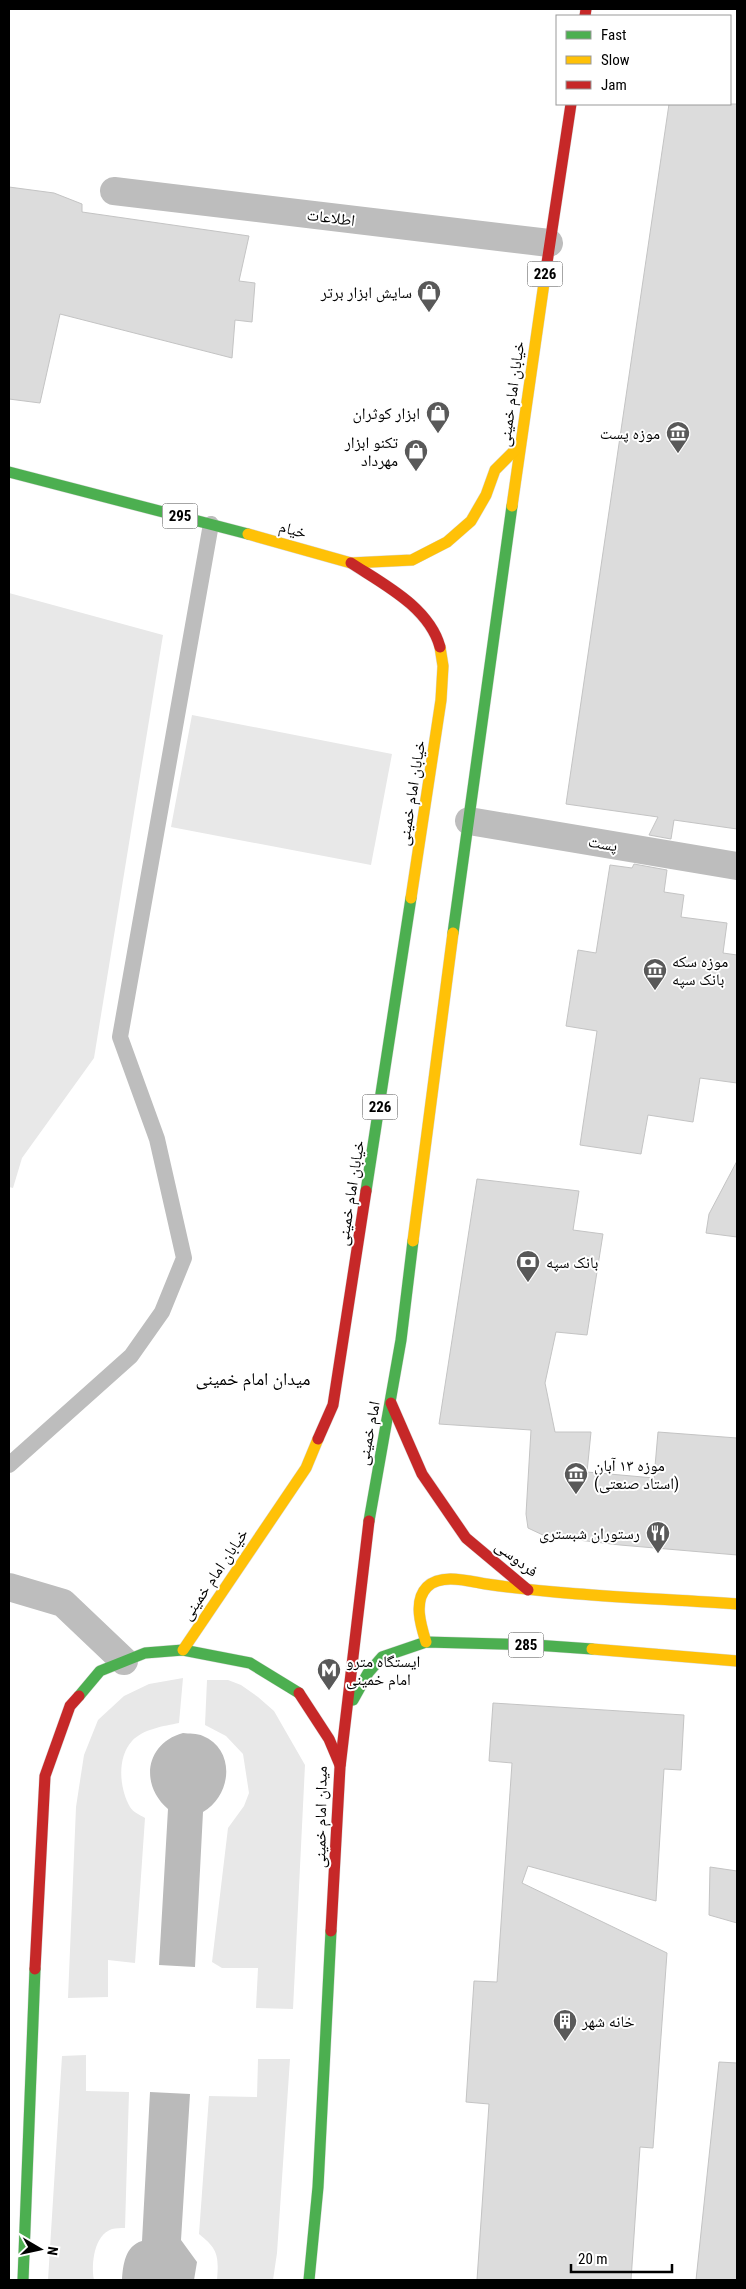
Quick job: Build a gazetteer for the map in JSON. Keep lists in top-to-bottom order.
{
  "streets": {
    "main road": [
      "226",
      "خیابان امام خمینی",
      "295",
      "خیام",
      "امام خمینی",
      "فردوسی",
      "285",
      "میدان امام خمینی"
    ],
    "street": ["اطلاعات", "پست"]
  },
  "crossings": [
    ["اطلاعات", "خیابان امام خمینی"],
    ["خیابان امام خمینی", "خیام"],
    ["خیابان امام خمینی", "پست"],
    ["خیابان امام خمینی", "امام خمینی"],
    ["خیابان امام خمینی", "میدان امام خمینی"],
    ["امام خمینی", "فردوسی"],
    ["امام خمینی", "285"],
    ["امام خمینی", "میدان امام خمینی"]
  ],
  "districts": ["میدان امام خمینی"],
  "places": {
    "shop": ["سایش ابزار برتر", "ابزار کوثران", "تکنو ابزار مهرداد"],
    "museum": ["موزه پست", "موزه سکه بانک سپه", "موزه ۱۳ آبان (استاد صنعتی)"],
    "bank": ["بانک سپه"],
    "restaurant": ["رستوران شبستری"],
    "metro station": ["ایستگاه مترو امام خمینی"],
    "building": ["خانه شهر"]
  },
  "legend": ["Fast", "Slow", "Jam"],
  "scale_bar": "20 m",
  "north": "right"
}
